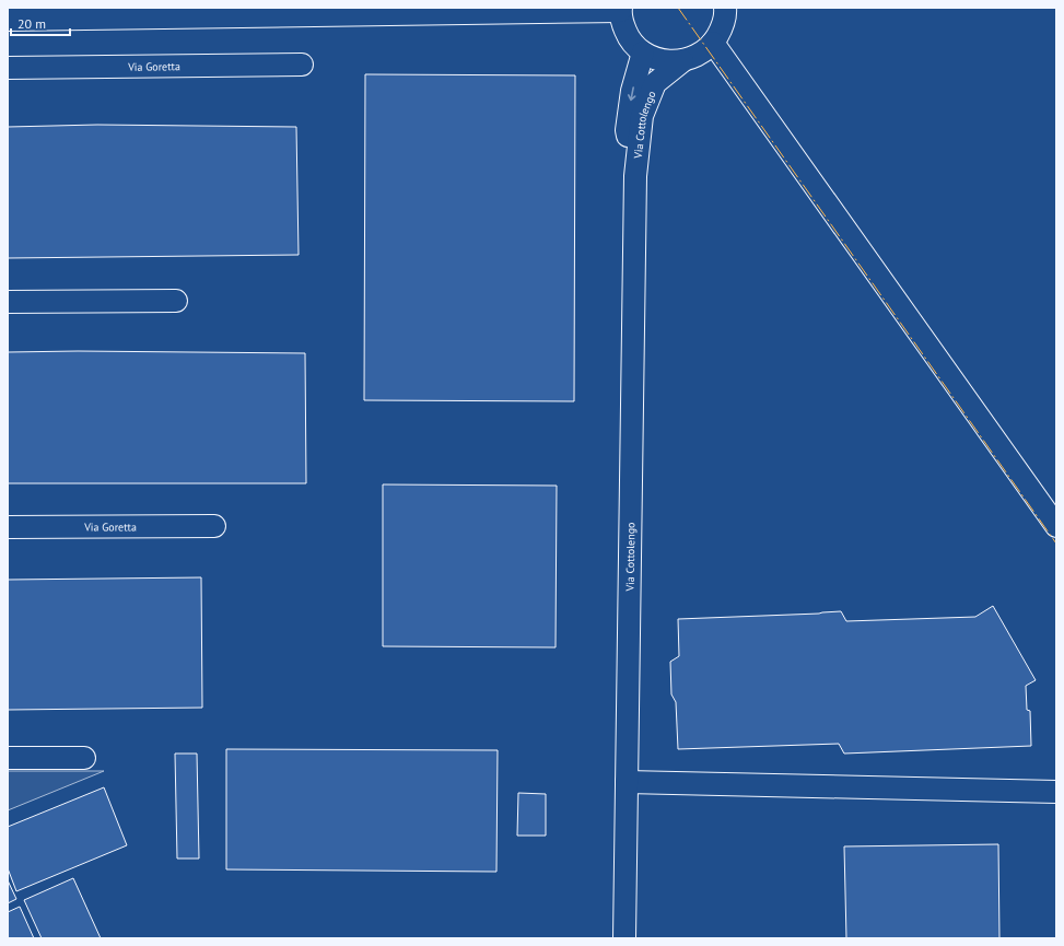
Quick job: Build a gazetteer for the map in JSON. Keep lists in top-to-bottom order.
{
  "streets": {
    "street": ["Via Goretta", "Via Cottolengo"]
  },
  "scale_bar": "20 m"
}
